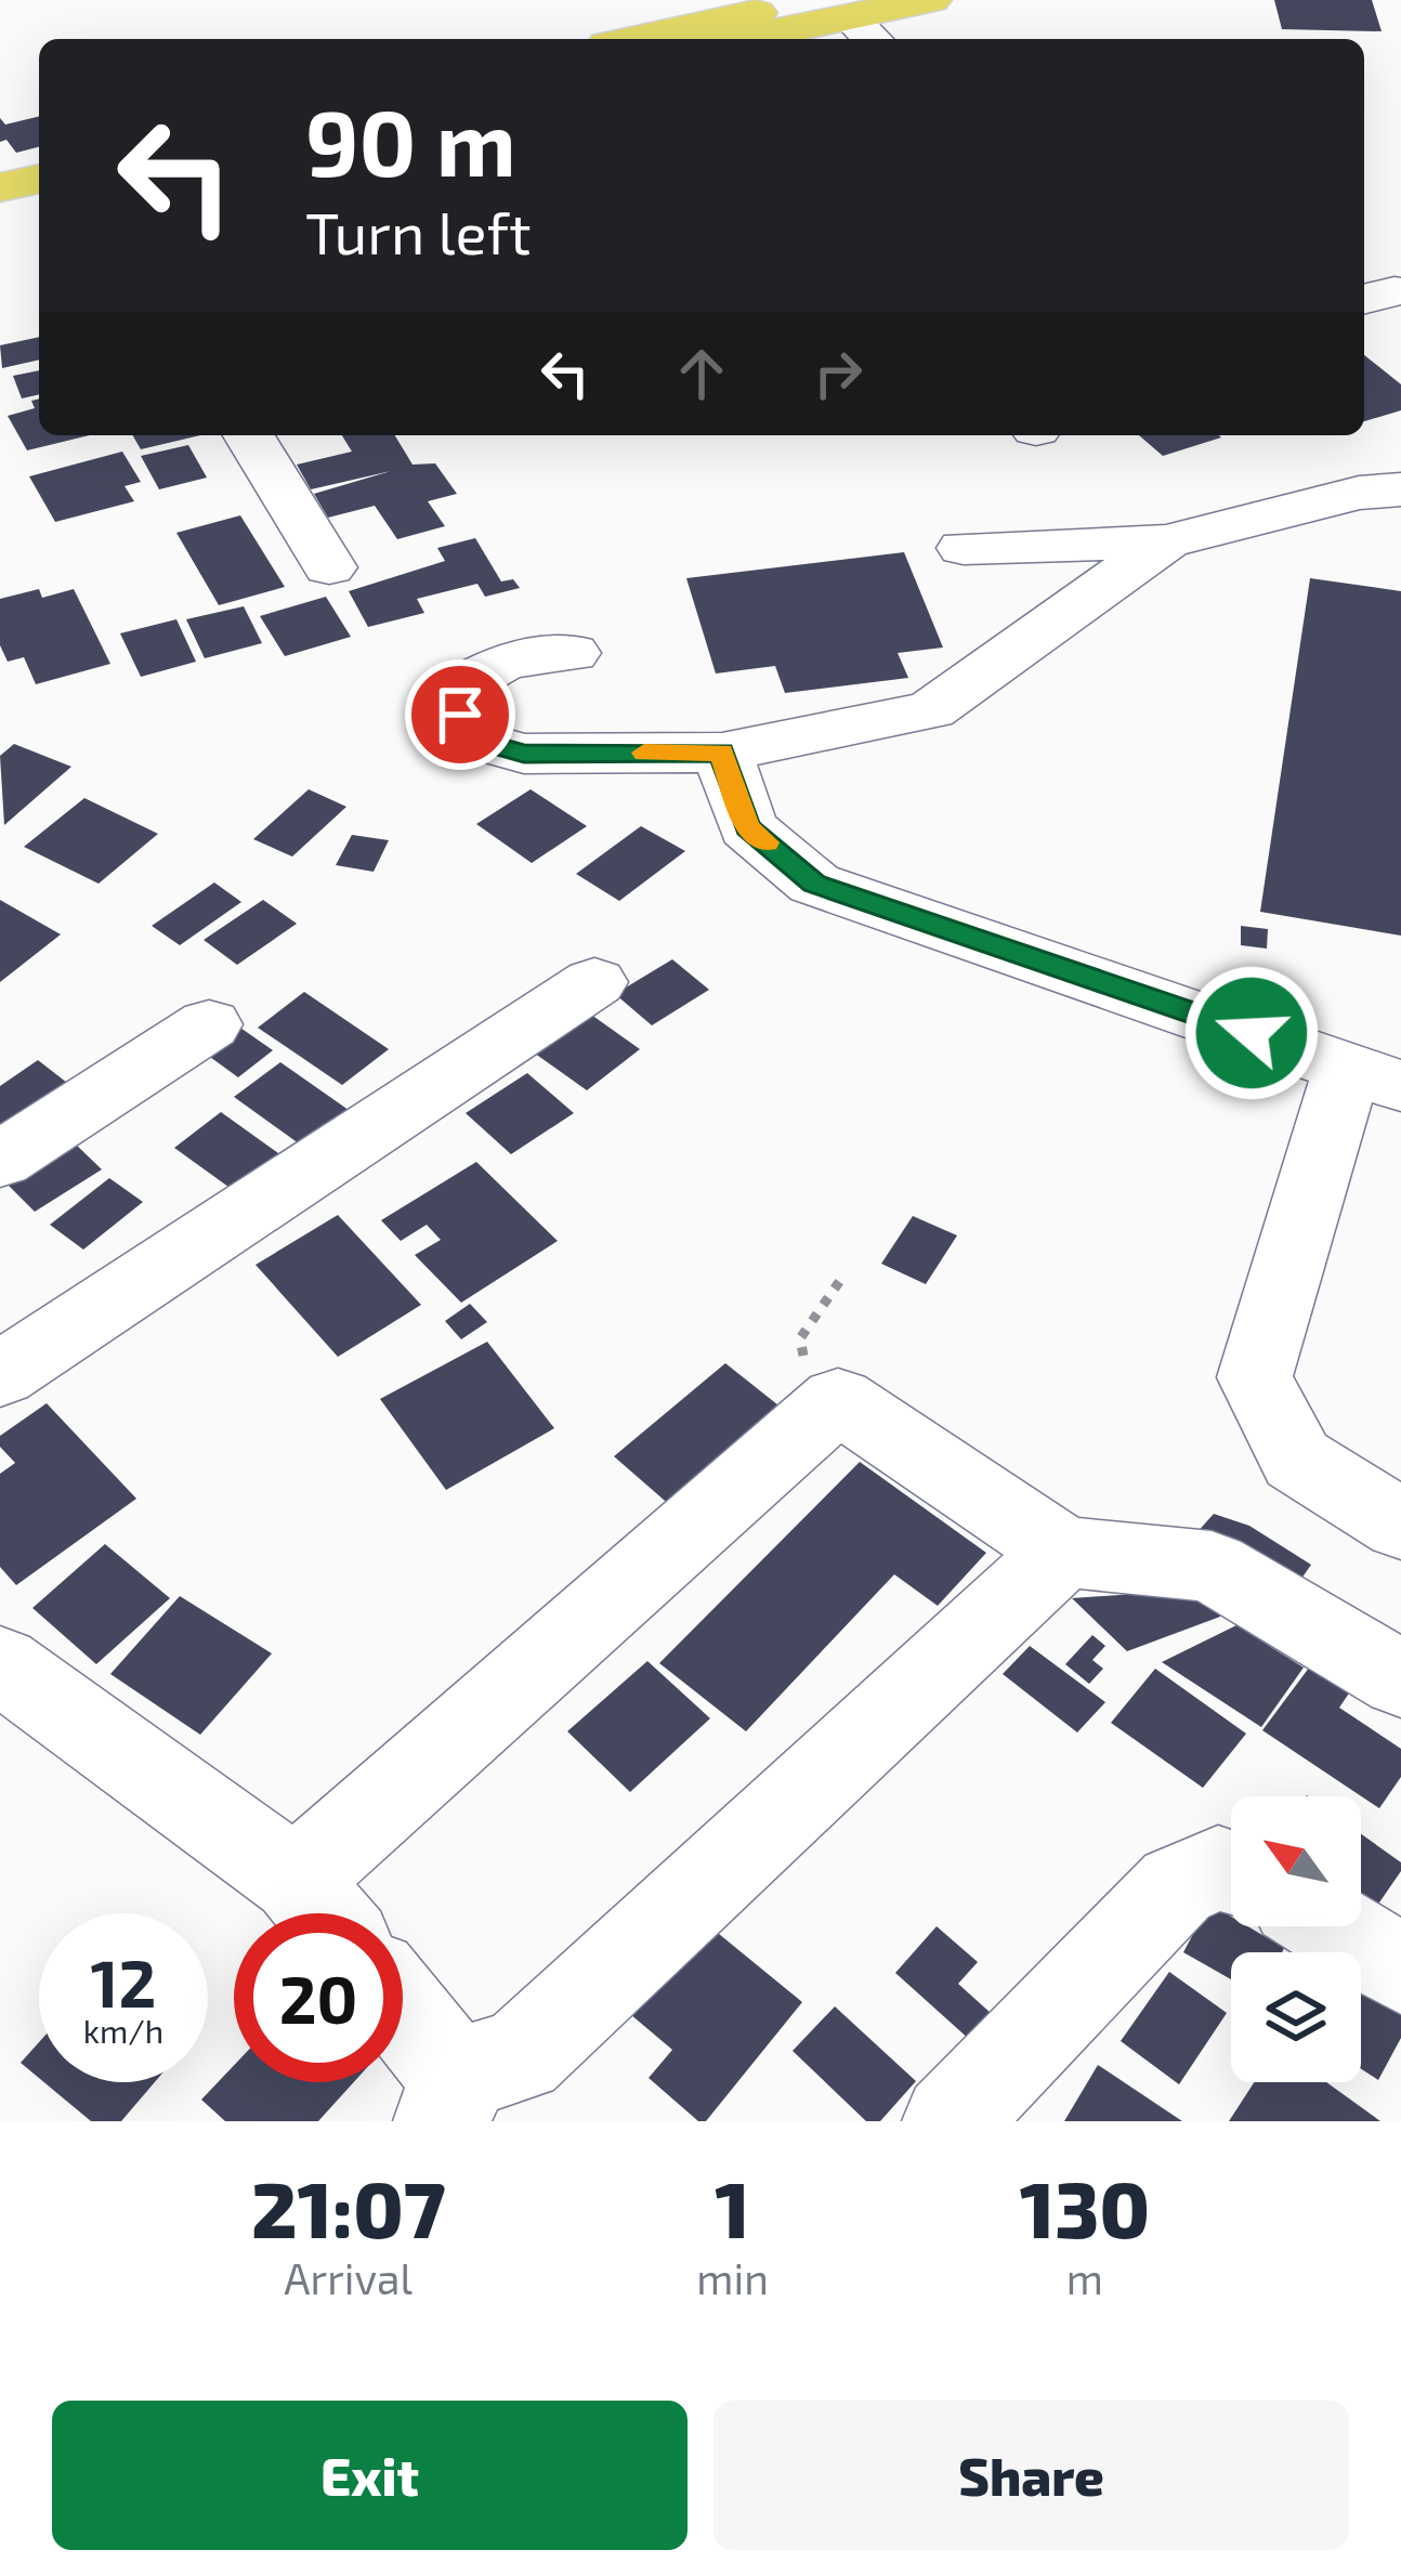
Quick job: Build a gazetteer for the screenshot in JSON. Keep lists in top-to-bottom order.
{
  "north": "top left",
  "page": {
    "turn": ["90 m", "Turn left"],
    "speed": "12 km/h",
    "limit": "20",
    "eta": [
      "21:07",
      "Arrival",
      "1",
      "min",
      "130",
      "m"
    ],
    "buttons": ["Exit", "Share"]
  }
}
